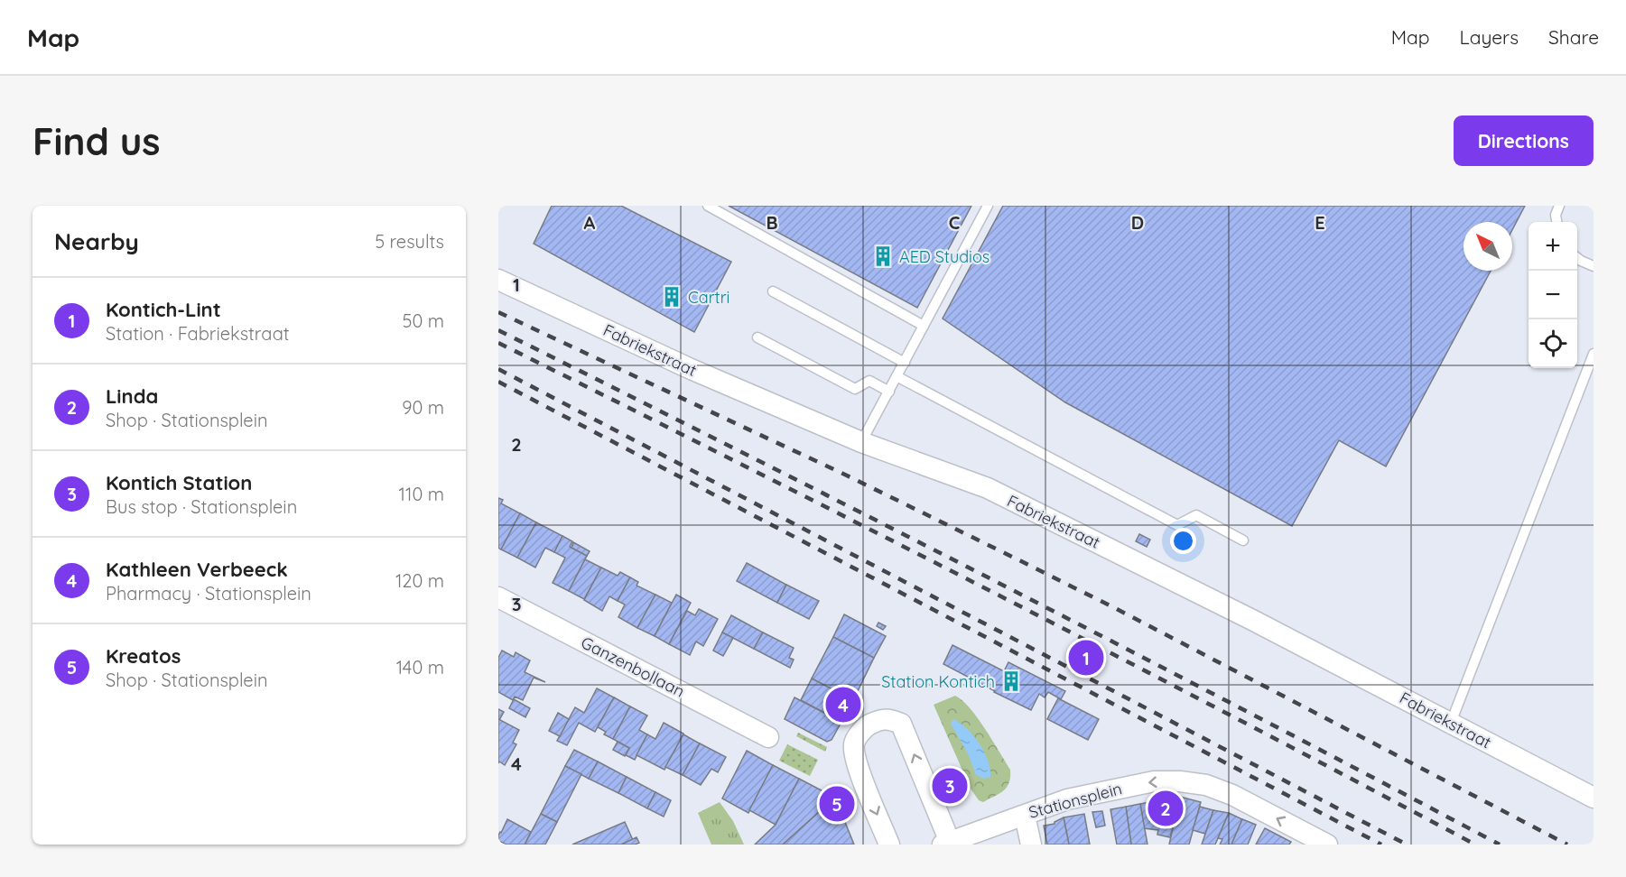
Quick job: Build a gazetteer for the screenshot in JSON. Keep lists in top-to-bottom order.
{
  "streets": {
    "street": ["Fabriekstraat", "Ganzenbollaan", "Stationsplein"]
  },
  "places": {
    "building": ["AED Studios", "Cartri", "Station Kontich"]
  },
  "north": "top left",
  "page": {
    "header": "Map",
    "nav": ["Map", "Layers", "Share"],
    "buttons": "Directions",
    "title": "Find us",
    "heading": ["Nearby", "5 results"],
    "map_buttons": ["+", "−"],
    "list": [
      {
        "mark": "1",
        "name": "Kontich-Lint",
        "note": "Station · Fabriekstraat",
        "value": "50 m"
      },
      {
        "mark": "2",
        "name": "Linda",
        "note": "Shop · Stationsplein",
        "value": "90 m"
      },
      {
        "mark": "3",
        "name": "Kontich Station",
        "note": "Bus stop · Stationsplein",
        "value": "110 m"
      },
      {
        "mark": "4",
        "name": "Kathleen Verbeeck",
        "note": "Pharmacy · Stationsplein",
        "value": "120 m"
      },
      {
        "mark": "5",
        "name": "Kreatos",
        "note": "Shop · Stationsplein",
        "value": "140 m"
      }
    ],
    "pins": [
      "1",
      "4",
      "3",
      "5",
      "2"
    ]
  },
  "grid": {
    "columns": [
      "A",
      "B",
      "C",
      "D",
      "E"
    ],
    "rows": [
      "1",
      "2",
      "3",
      "4"
    ]
  }
}
